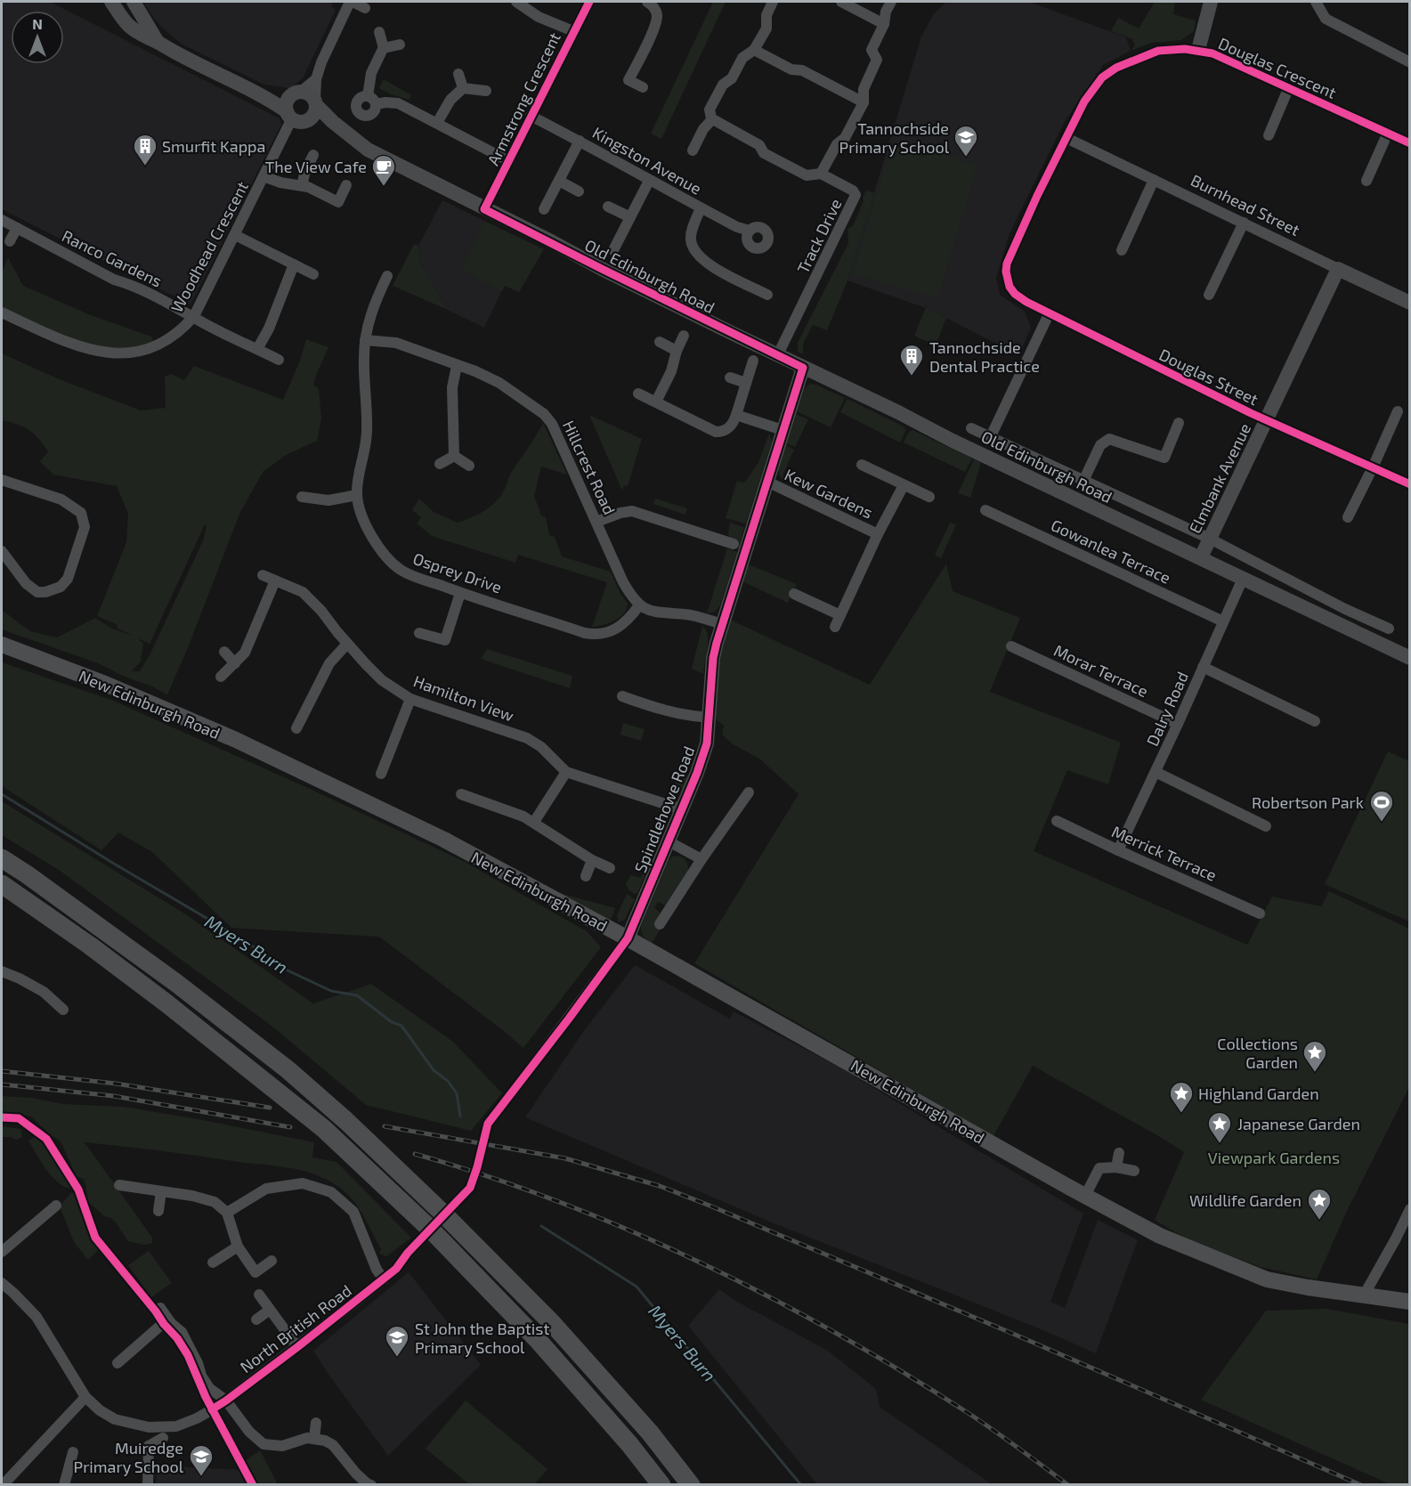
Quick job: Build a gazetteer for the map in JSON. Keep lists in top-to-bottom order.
{
  "streets": {
    "main road": [
      "Burnhead Street",
      "Old Edinburgh Road",
      "Elmbank Avenue",
      "New Edinburgh Road",
      "Spindlehowe Road"
    ],
    "street": [
      "Douglas Crescent",
      "Armstrong Crescent",
      "Kingston Avenue",
      "Track Drive",
      "Woodhead Crescent",
      "Ranco Gardens",
      "Douglas Street",
      "Hillcrest Road",
      "Kew Gardens",
      "Gowanlea Terrace",
      "Osprey Drive",
      "Morar Terrace",
      "Hamilton View",
      "Dalry Road",
      "Merrick Terrace",
      "North British Road"
    ]
  },
  "crossings": [
    ["Douglas Crescent", "Burnhead Street"],
    ["Douglas Crescent", "Douglas Street"],
    ["Armstrong Crescent", "Kingston Avenue"],
    ["Armstrong Crescent", "Old Edinburgh Road"],
    ["Burnhead Street", "Elmbank Avenue"],
    ["Track Drive", "Old Edinburgh Road"],
    ["Woodhead Crescent", "Ranco Gardens"],
    ["Woodhead Crescent", "Old Edinburgh Road"],
    ["Old Edinburgh Road", "Elmbank Avenue"],
    ["Old Edinburgh Road", "Dalry Road"],
    ["Old Edinburgh Road", "Spindlehowe Road"],
    ["Douglas Street", "Elmbank Avenue"],
    ["Hillcrest Road", "Osprey Drive"],
    ["Kew Gardens", "Spindlehowe Road"],
    ["Gowanlea Terrace", "Dalry Road"],
    ["Morar Terrace", "Dalry Road"],
    ["Hamilton View", "Spindlehowe Road"],
    ["New Edinburgh Road", "Spindlehowe Road"],
    ["Dalry Road", "Merrick Terrace"]
  ],
  "water": ["Myers Burn"],
  "parks": ["Viewpark Gardens"],
  "places": {
    "school or university": ["Tannochside Primary School", "St John the Baptist Primary School", "Muiredge Primary School"],
    "building": ["Smurfit Kappa", "Tannochside Dental Practice"],
    "cafe": ["The View Cafe"],
    "sports": ["Robertson Park"],
    "place": [
      "Collections Garden",
      "Highland Garden",
      "Japanese Garden",
      "Wildlife Garden"
    ]
  },
  "north": "top"
}
